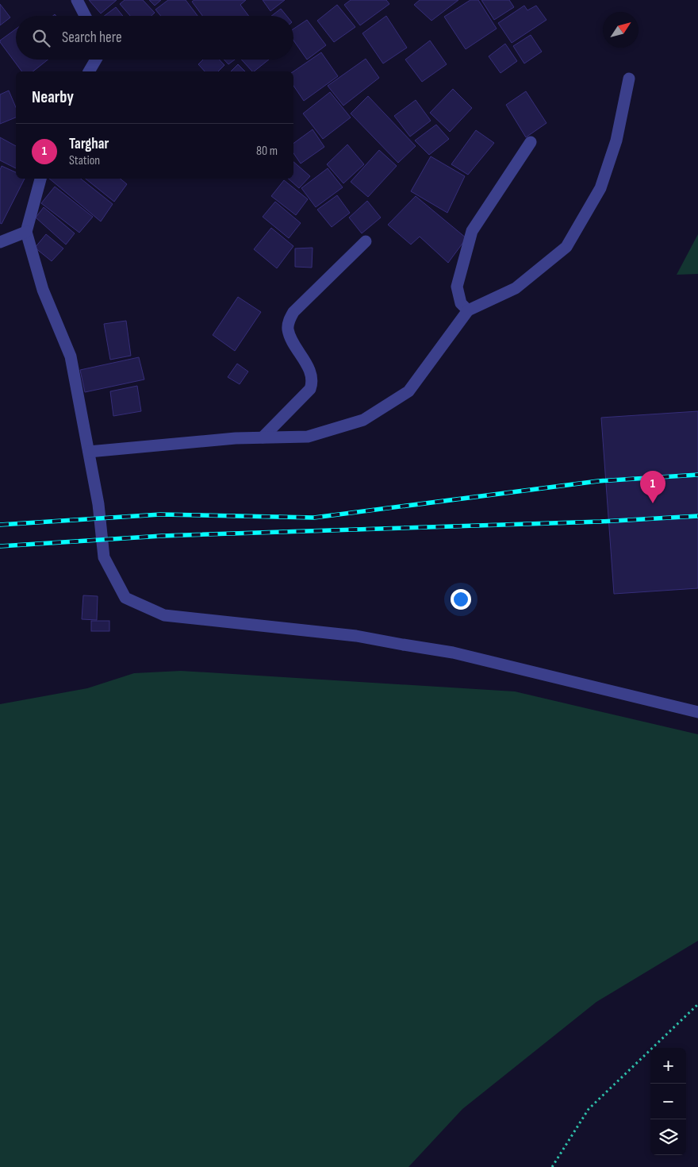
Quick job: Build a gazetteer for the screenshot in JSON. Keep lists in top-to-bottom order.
{
  "north": "top right",
  "page": {
    "search": "Search here",
    "heading": "Nearby",
    "list": [
      {
        "mark": "1",
        "name": "Targhar",
        "note": "Station",
        "value": "80 m"
      }
    ],
    "pins": "1",
    "map_buttons": ["+", "−"]
  }
}
